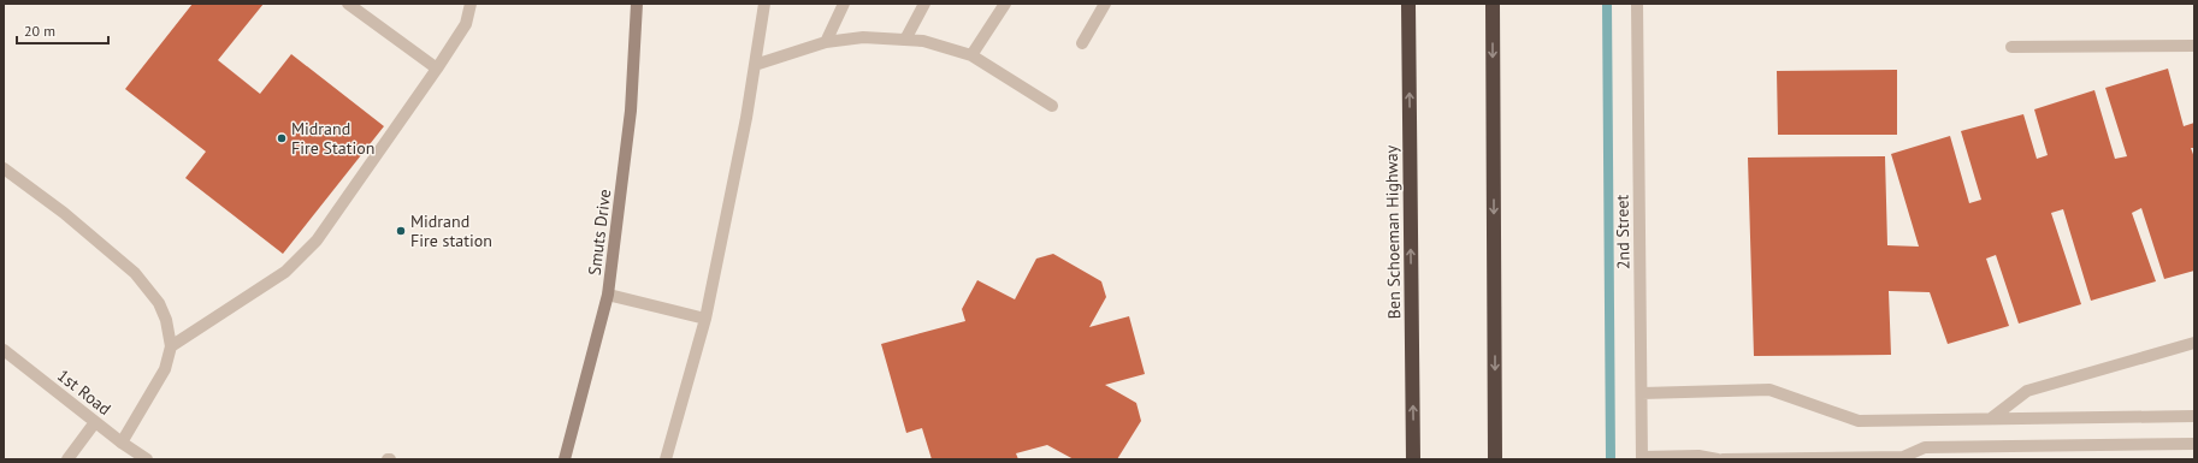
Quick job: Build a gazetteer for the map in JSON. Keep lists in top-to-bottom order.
{
  "streets": {
    "highway": ["Ben Schoeman Highway"],
    "main road": ["Smuts Drive"],
    "street": ["2nd Street", "1st Road"]
  },
  "places": ["Midrand Fire Station", "Midrand Fire station"],
  "scale_bar": "20 m"
}
